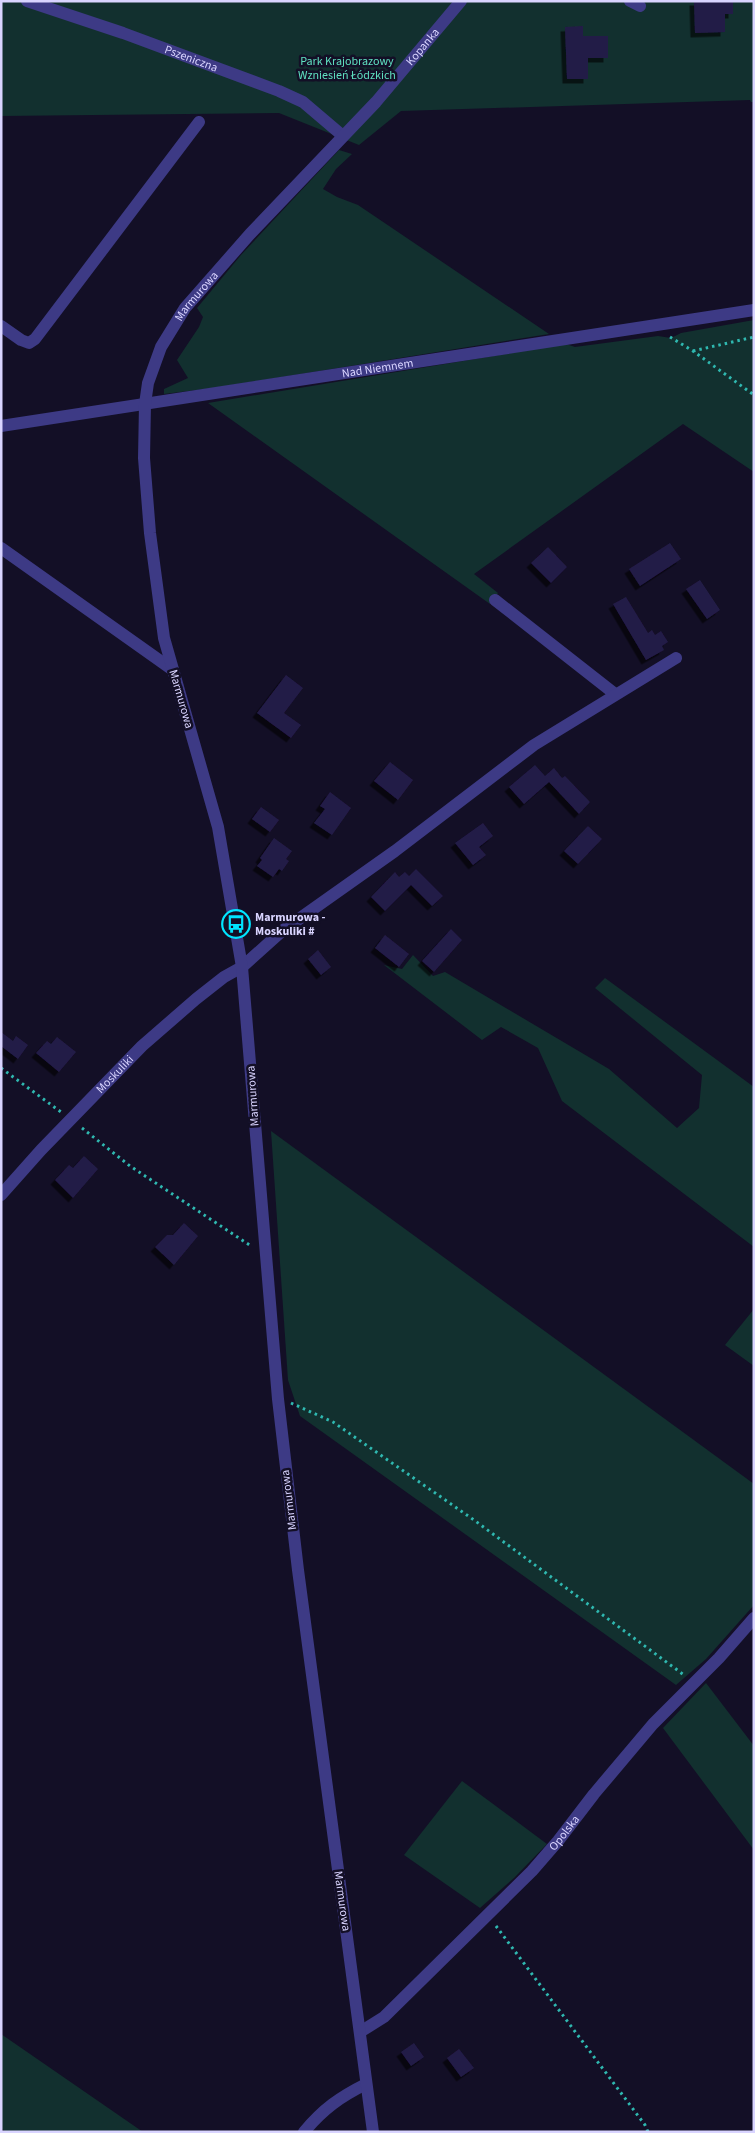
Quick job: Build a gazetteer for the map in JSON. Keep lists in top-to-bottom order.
{
  "streets": {
    "street": [
      "Kopanka",
      "Pszeniczna",
      "Marmurowa",
      "Nad Niemnem",
      "Moskuliki",
      "Opolska"
    ]
  },
  "crossings": [
    ["Kopanka", "Pszeniczna"],
    ["Kopanka", "Marmurowa"],
    ["Pszeniczna", "Marmurowa"],
    ["Marmurowa", "Nad Niemnem"],
    ["Marmurowa", "Moskuliki"],
    ["Marmurowa", "Opolska"]
  ],
  "parks": ["Park Krajobrazowy Wzniesień Łódzkich"],
  "places": {
    "bus stop": ["Marmurowa - Moskuliki #"]
  }
}
